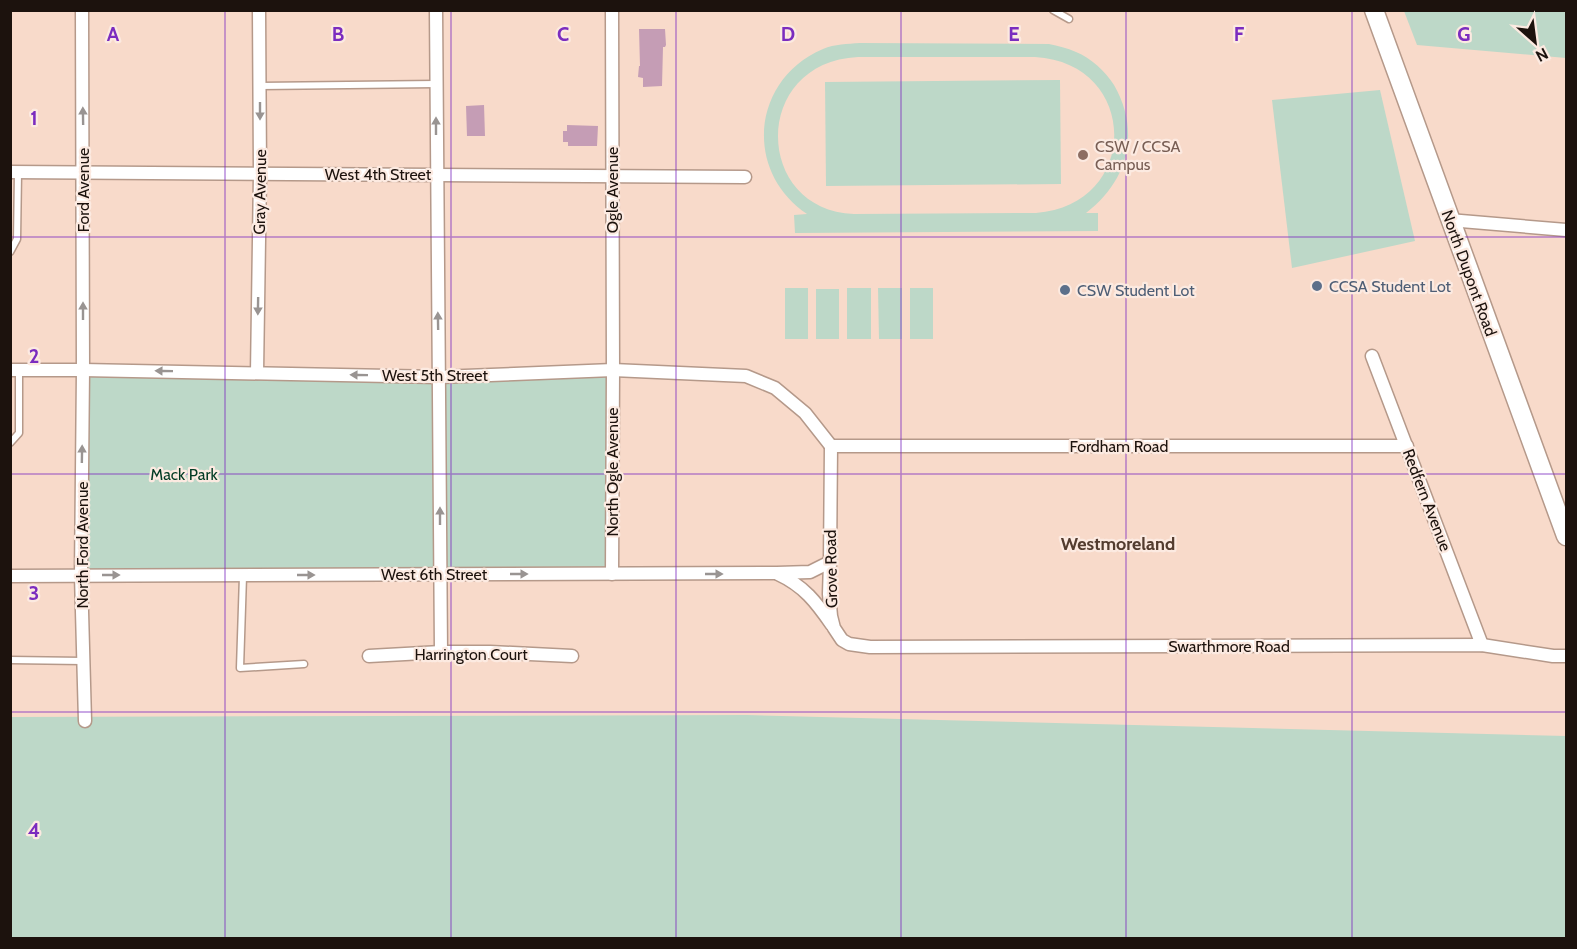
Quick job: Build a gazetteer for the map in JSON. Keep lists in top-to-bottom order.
{
  "streets": {
    "main road": ["North Dupont Road"],
    "street": [
      "West 4th Street",
      "Ford Avenue",
      "Ogle Avenue",
      "Gray Avenue",
      "West 5th Street",
      "Fordham Road",
      "North Ogle Avenue",
      "Redfern Avenue",
      "North Ford Avenue",
      "Grove Road",
      "West 6th Street",
      "Swarthmore Road",
      "Harrington Court"
    ]
  },
  "crossings": [
    ["West 4th Street", "Ford Avenue"],
    ["West 4th Street", "Ogle Avenue"],
    ["West 4th Street", "Gray Avenue"],
    ["Ford Avenue", "West 5th Street"],
    ["Ford Avenue", "North Ford Avenue"],
    ["Ogle Avenue", "West 5th Street"],
    ["Ogle Avenue", "North Ogle Avenue"],
    ["Gray Avenue", "West 5th Street"],
    ["West 5th Street", "Fordham Road"],
    ["West 5th Street", "North Ogle Avenue"],
    ["West 5th Street", "North Ford Avenue"],
    ["West 5th Street", "Grove Road"],
    ["Fordham Road", "Redfern Avenue"],
    ["Fordham Road", "Grove Road"],
    ["North Ogle Avenue", "West 6th Street"],
    ["Redfern Avenue", "Swarthmore Road"],
    ["North Ford Avenue", "West 6th Street"],
    ["Grove Road", "West 6th Street"],
    ["Grove Road", "Swarthmore Road"]
  ],
  "one_way": [
    "Ford Avenue",
    "Gray Avenue",
    "West 5th Street",
    "North Ford Avenue",
    "West 6th Street"
  ],
  "districts": ["Westmoreland"],
  "parks": ["Mack Park"],
  "places": ["CSW / CCSA Campus", "CCSA Student Lot", "CSW Student Lot"],
  "north": "bottom right",
  "grid": {
    "columns": [
      "A",
      "B",
      "C",
      "D",
      "E",
      "F",
      "G"
    ],
    "rows": [
      "1",
      "2",
      "3",
      "4"
    ]
  }
}
